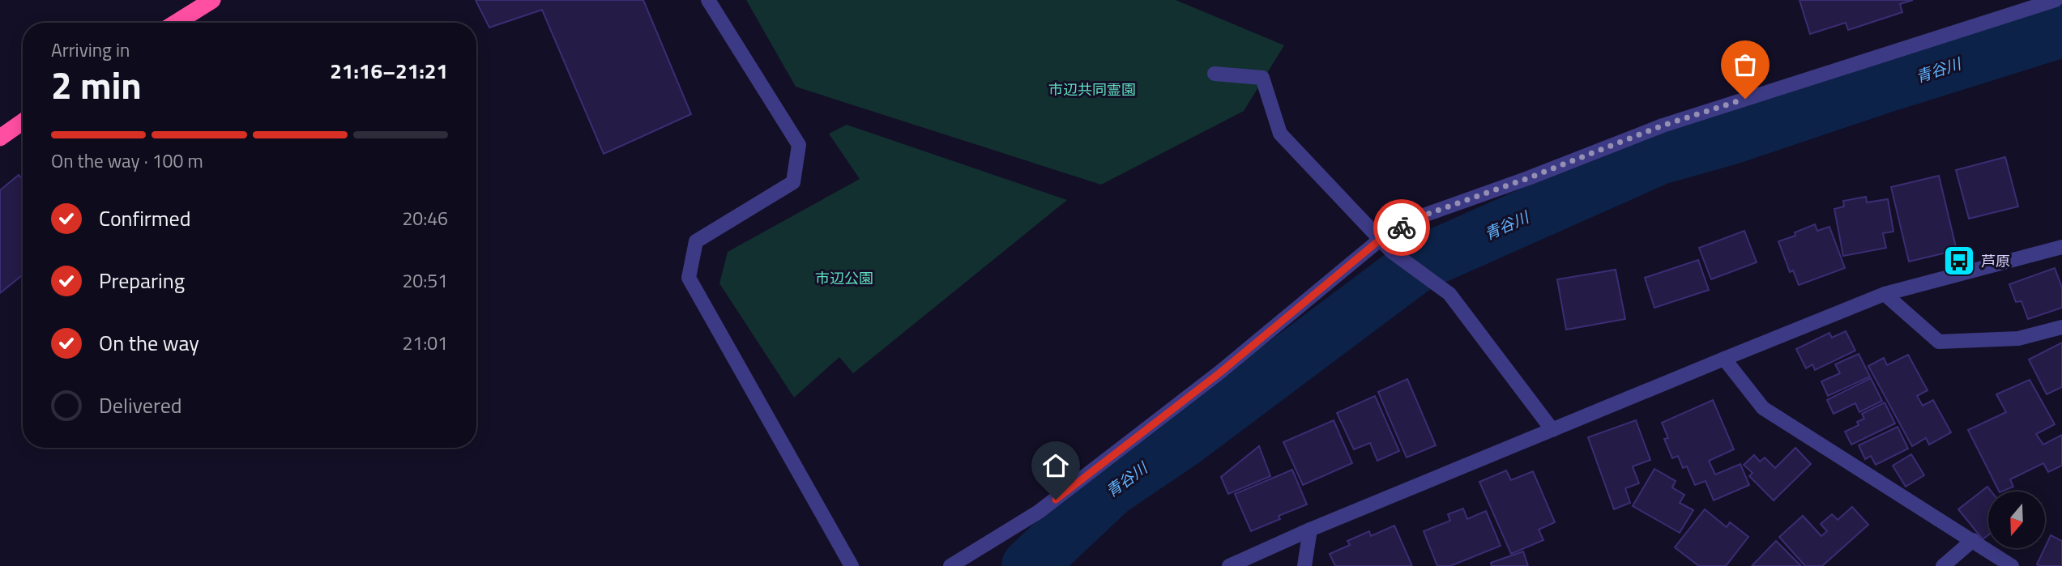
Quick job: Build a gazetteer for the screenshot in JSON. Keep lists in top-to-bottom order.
{
  "water": ["青谷川"],
  "parks": ["市辺共同霊園", "市辺公園"],
  "places": {
    "bus stop": ["芦原"]
  },
  "north": "bottom",
  "page": {
    "heading": ["2 min", "Arriving in", "21:16–21:21"],
    "bar": "On the way · 100 m",
    "list": [
      ["Confirmed", "20:46"],
      ["Preparing", "20:51"],
      ["On the way", "21:01"],
      "Delivered"
    ]
  }
}
